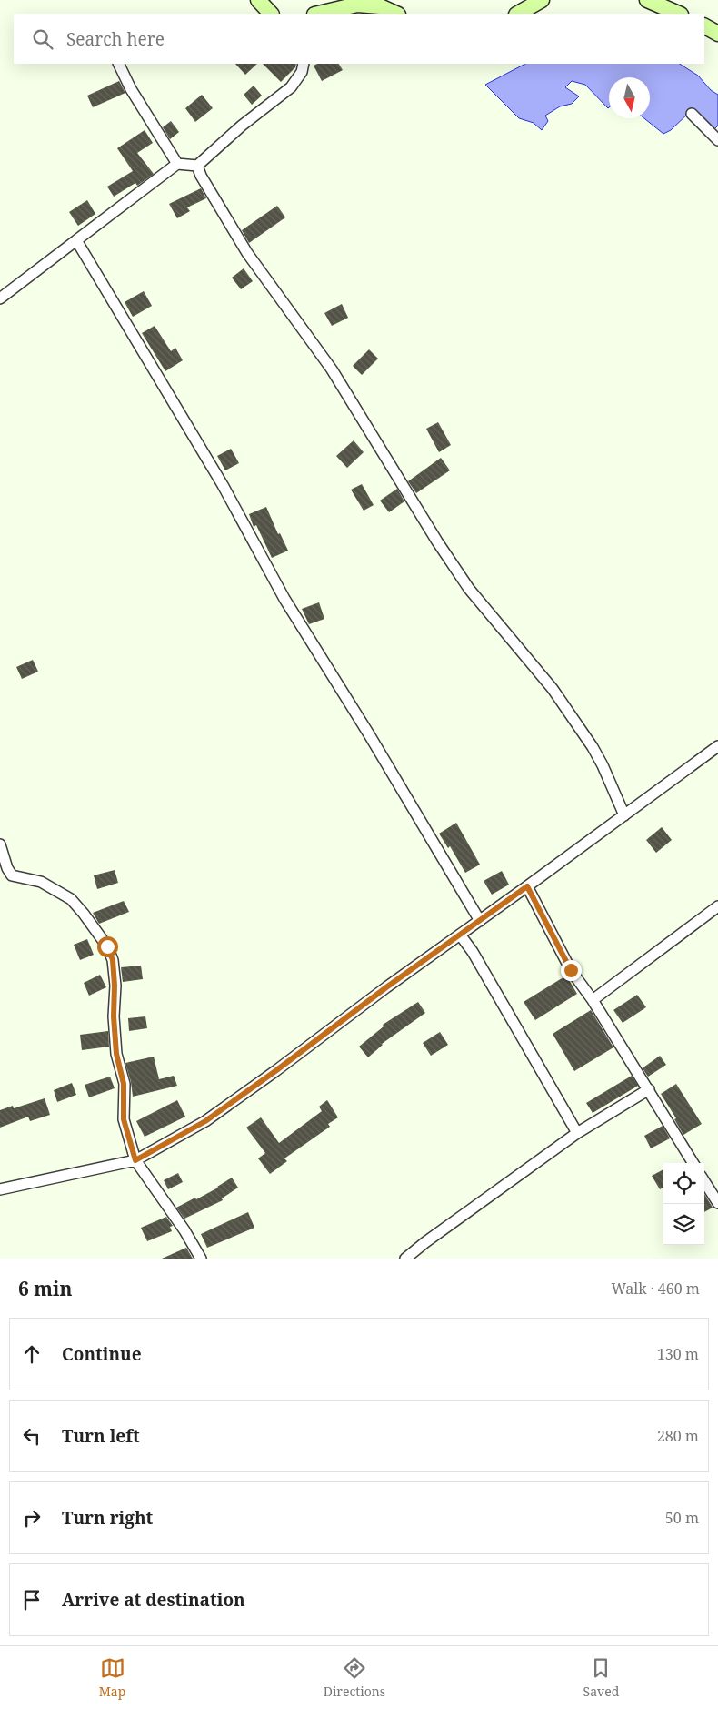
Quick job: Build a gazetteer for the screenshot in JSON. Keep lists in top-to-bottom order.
{
  "north": "bottom",
  "page": {
    "search": "Search here",
    "heading": ["6 min", "Walk · 460 m"],
    "list": [
      ["Continue", "130 m"],
      ["Turn left", "280 m"],
      ["Turn right", "50 m"],
      "Arrive at destination"
    ],
    "nav": ["Map", "Directions", "Saved"]
  }
}
